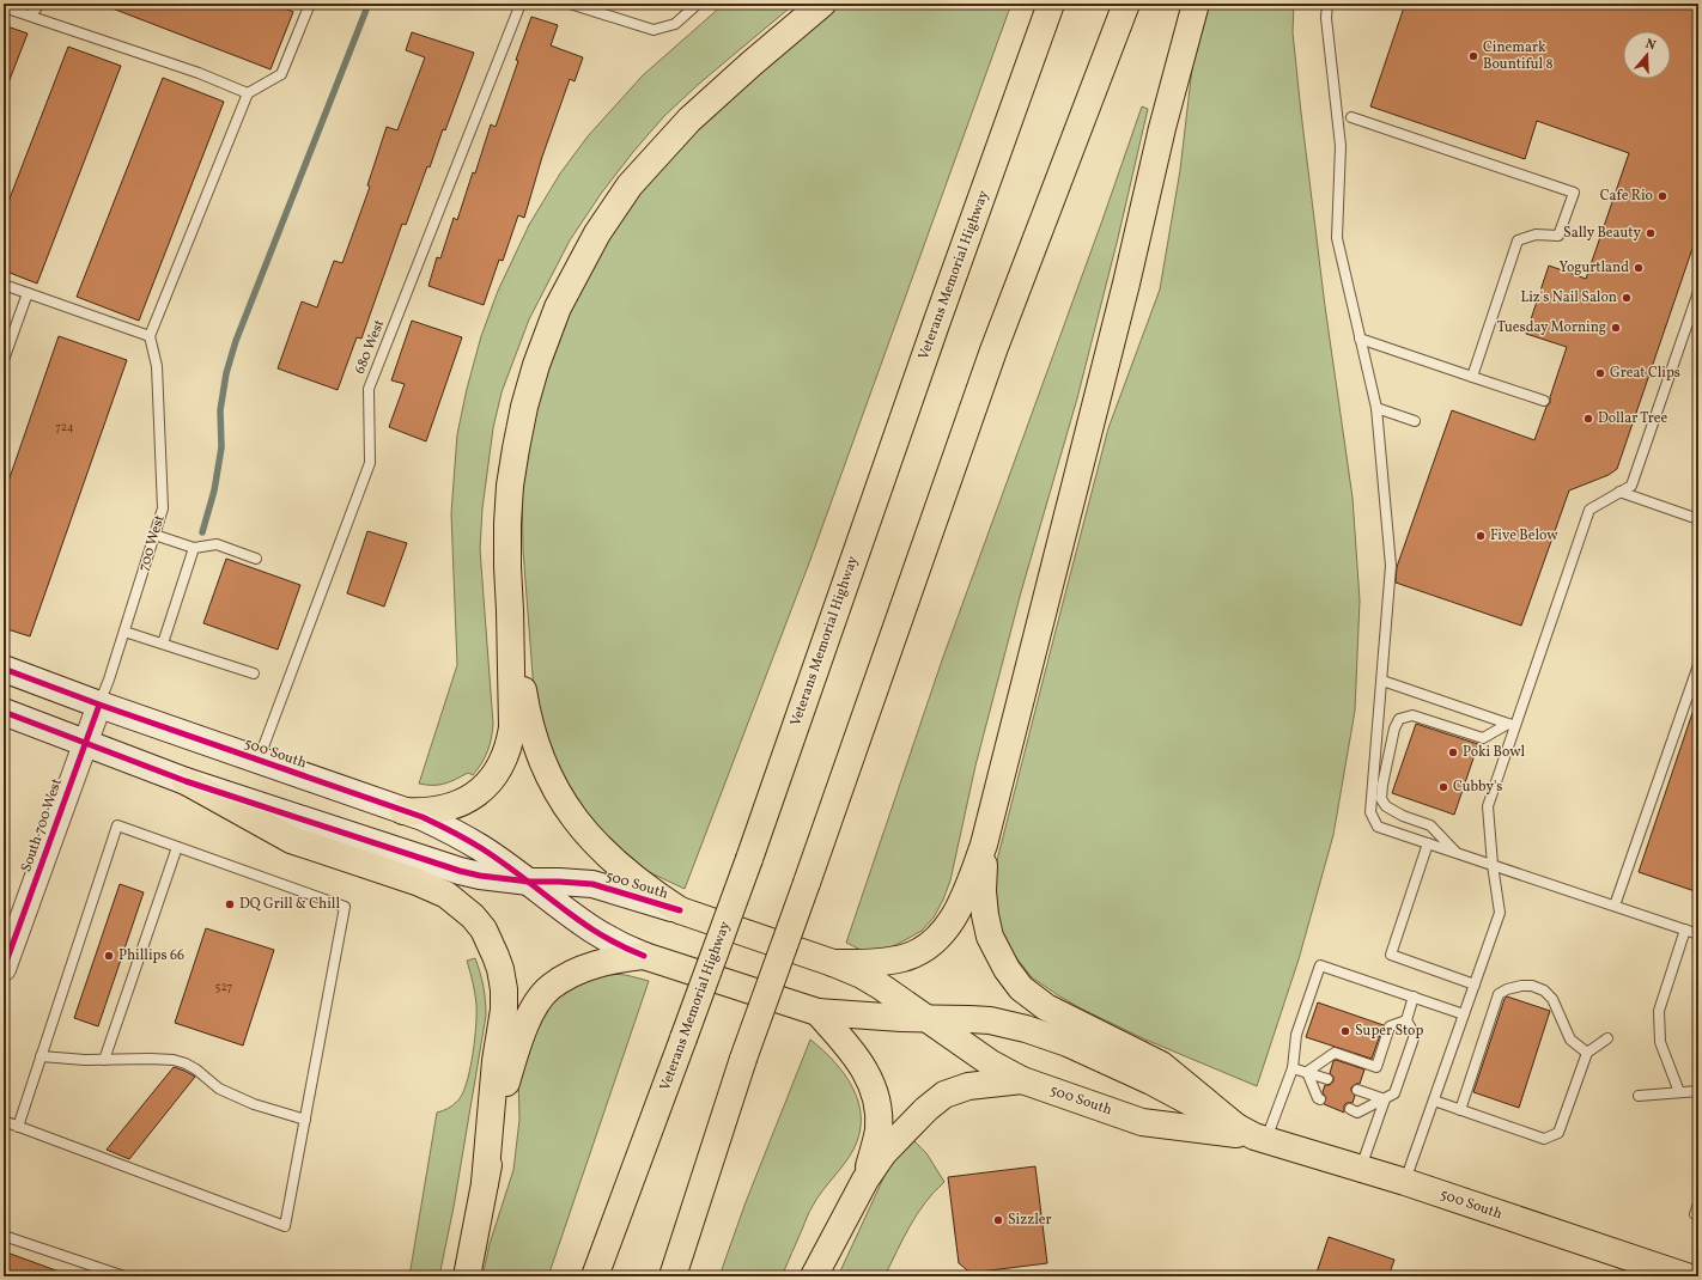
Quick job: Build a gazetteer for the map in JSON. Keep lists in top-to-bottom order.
{
  "streets": {
    "main road": ["Veterans Memorial Highway", "500 South"],
    "street": ["700 West", "South 700 West"],
    "lane": ["680 West"]
  },
  "crossings": [
    ["680 West", "500 South"],
    ["700 West", "500 South"],
    ["700 West", "South 700 West"],
    ["500 South", "South 700 West"]
  ],
  "places": [
    "Cinemark Bountiful 8",
    "Cafe Rio",
    "Sally Beauty",
    "Yogurtland",
    "Liz's Nail Salon",
    "Tuesday Morning",
    "Great Clips",
    "Dollar Tree",
    "Five Below",
    "Poki Bowl",
    "Cubby's",
    "DQ Grill & Chill",
    "Phillips 66",
    "Super Stop",
    "Sizzler"
  ],
  "house_numbers": ["724", "527"],
  "north": "top"
}
